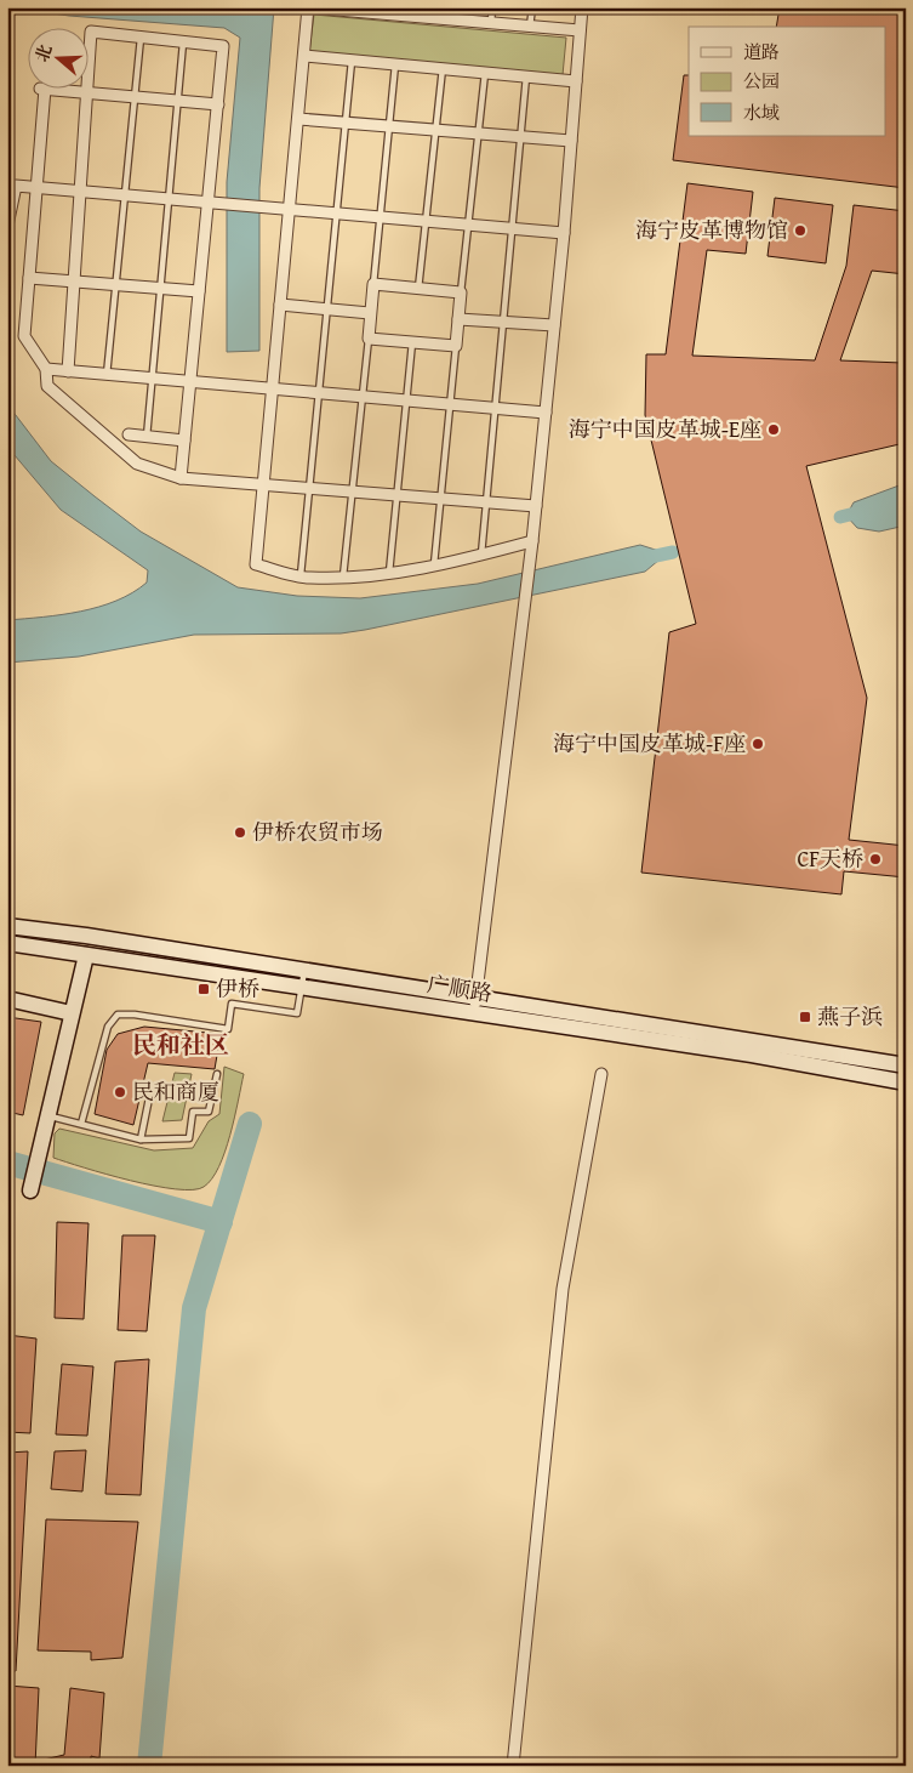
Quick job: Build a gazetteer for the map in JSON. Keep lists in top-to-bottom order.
{
  "streets": {
    "main road": ["广顺路"]
  },
  "districts": ["民和社区"],
  "places": {
    "other": [
      "海宁皮革博物馆",
      "海宁中国皮革城-E座",
      "海宁中国皮革城-F座",
      "伊桥农贸市场",
      "CF天桥",
      "民和商厦"
    ],
    "transit": ["伊桥", "燕子浜"]
  },
  "legend": ["道路", "公园", "水域"],
  "north": "left"
}
